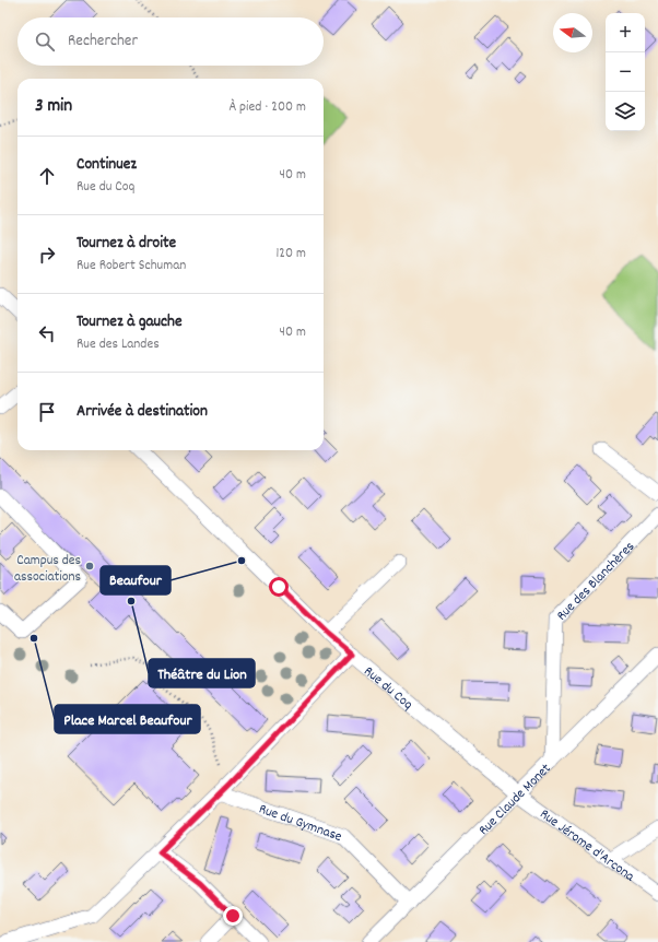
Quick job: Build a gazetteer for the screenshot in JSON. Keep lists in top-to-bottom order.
{
  "streets": {
    "street": [
      "Rue des Blanchères",
      "Rue du Coq",
      "Rue Claude Monet",
      "Rue du Gymnase",
      "Rue Jérome d'Arcona"
    ]
  },
  "crossings": [
    ["Rue des Blanchères", "Rue Claude Monet"],
    ["Rue du Coq", "Rue Claude Monet"],
    ["Rue du Coq", "Rue Jérome d'Arcona"],
    ["Rue Claude Monet", "Rue du Gymnase"],
    ["Rue Claude Monet", "Rue Jérome d'Arcona"]
  ],
  "places": [
    "Beaufour",
    "Campus des associations",
    "Théâtre du Lion",
    "Place Marcel Beaufour"
  ],
  "north": "left",
  "page": {
    "map_buttons": ["+", "−"],
    "search": "Rechercher",
    "heading": ["3 min", "À pied · 200 m"],
    "list": [
      ["Continuez", "Rue du Coq", "40 m"],
      ["Tournez à droite", "Rue Robert Schuman", "120 m"],
      ["Tournez à gauche", "Rue des Landes", "40 m"],
      "Arrivée à destination"
    ]
  }
}
